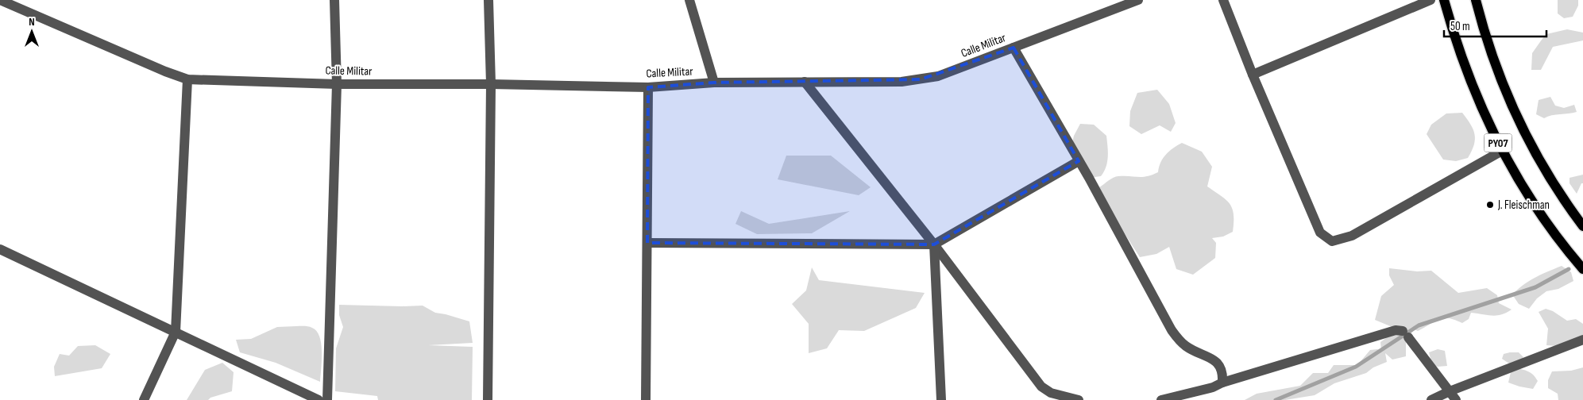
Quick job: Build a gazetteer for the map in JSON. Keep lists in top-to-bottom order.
{
  "streets": {
    "main road": ["PY07"],
    "street": ["Calle Militar"]
  },
  "places": ["J. Fleischman"],
  "scale_bar": "50 m",
  "north": "top"
}
